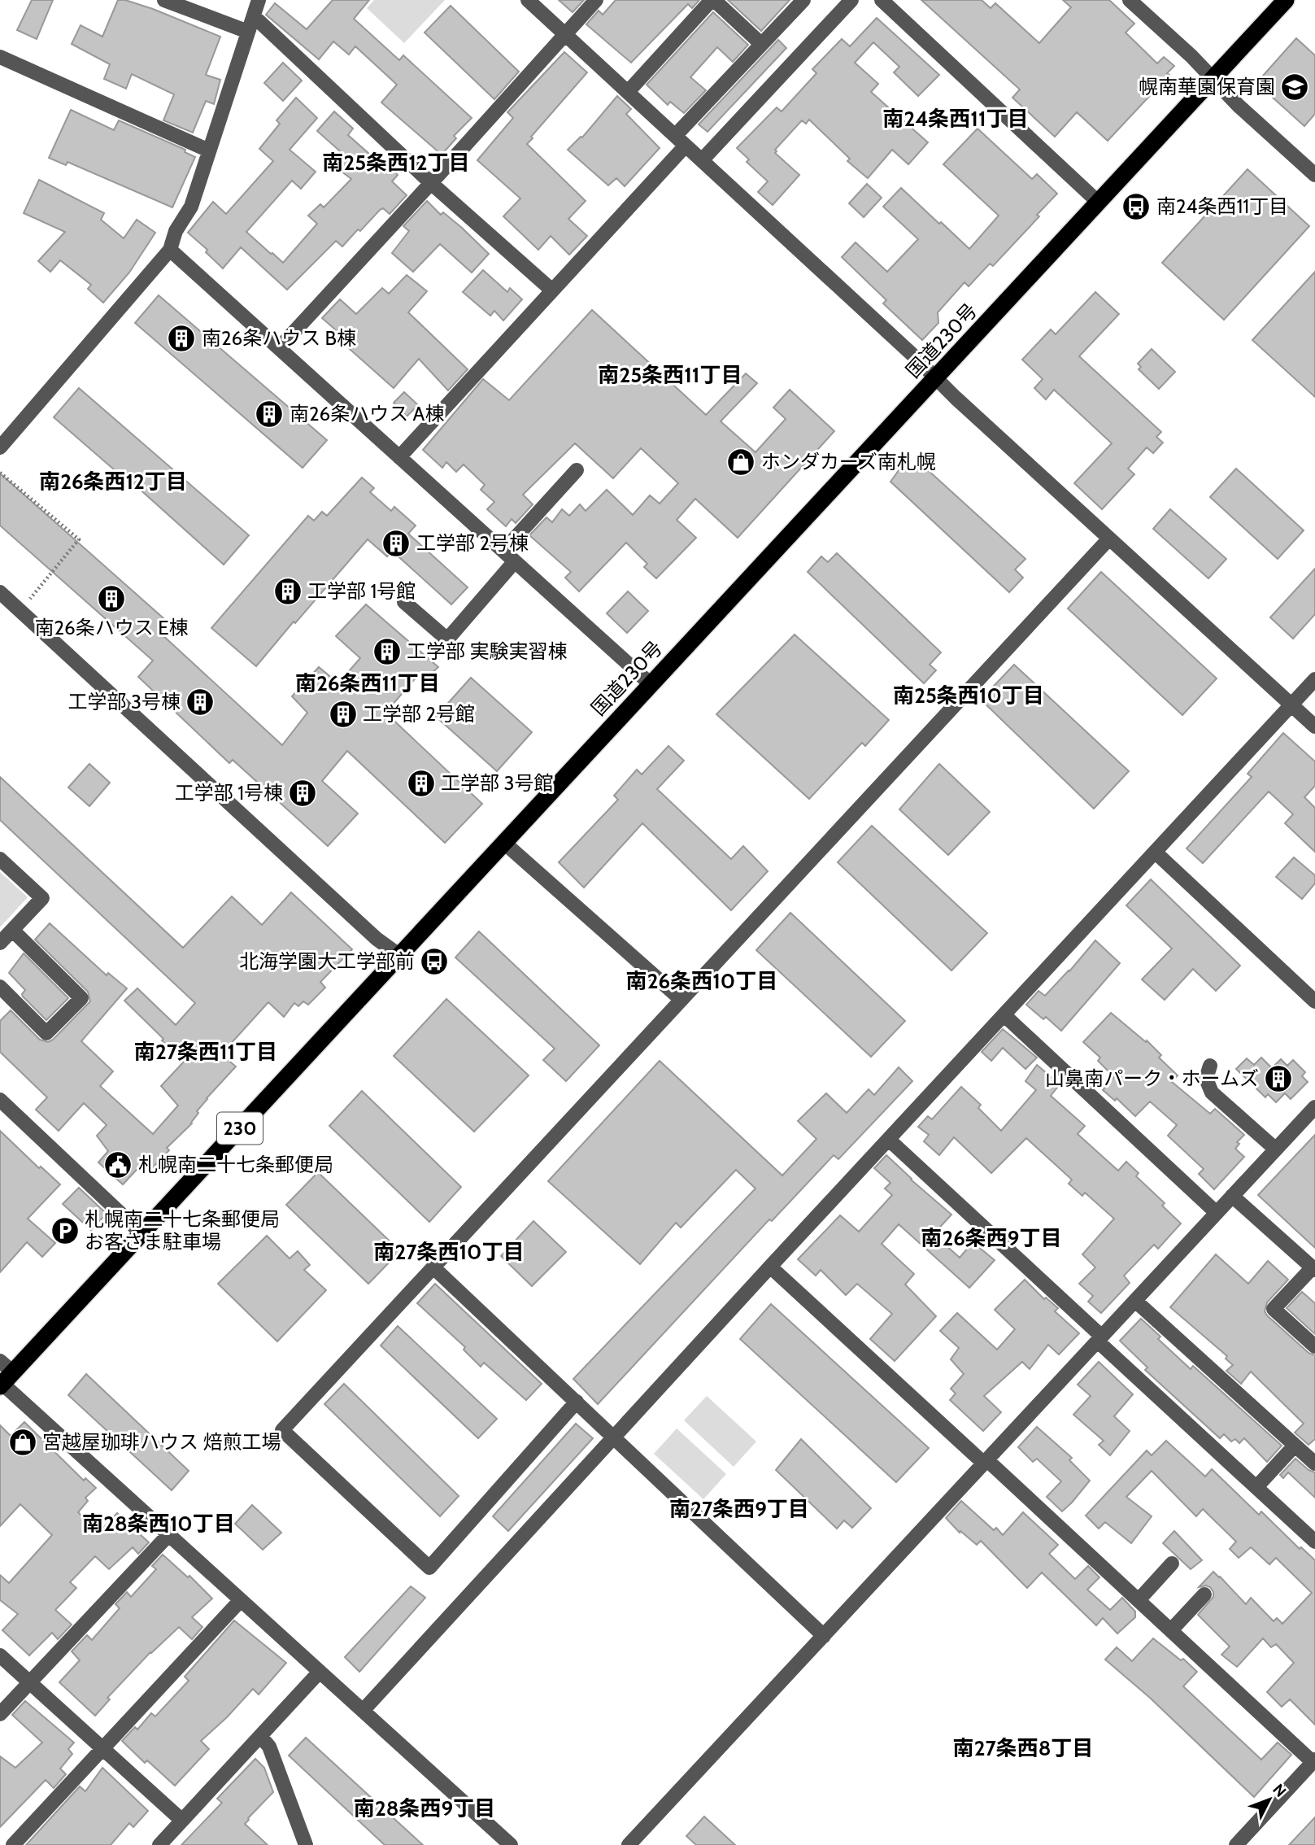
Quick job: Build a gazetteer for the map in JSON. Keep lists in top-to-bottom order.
{
  "streets": {
    "highway": ["国道230号", "230"]
  },
  "districts": [
    "南24条西11丁目",
    "南25条西12丁目",
    "南25条西11丁目",
    "南26条西12丁目",
    "南26条西11丁目",
    "南25条西10丁目",
    "南26条西10丁目",
    "南27条西11丁目",
    "南26条西9丁目",
    "南27条西10丁目",
    "南27条西9丁目",
    "南28条西10丁目",
    "南27条西8丁目",
    "南28条西9丁目"
  ],
  "places": {
    "school or university": ["幌南華園保育園"],
    "bus stop": ["南24条西11丁目", "北海学園大工学部前"],
    "building": [
      "南26条ハウス B棟",
      "南26条ハウス A棟",
      "工学部 2号棟",
      "工学部 1号館",
      "南26条ハウス E棟",
      "工学部 実験実習棟",
      "工学部 3号棟",
      "工学部 2号館",
      "工学部 3号館",
      "工学部 1号棟",
      "山鼻南パーク・ホームズ"
    ],
    "shop": ["ホンダカーズ南札幌", "宮越屋珈琲ハウス 焙煎工場"],
    "public building": ["札幌南二十七条郵便局"],
    "parking": ["札幌南二十七条郵便局 お客さま駐車場"]
  },
  "north": "top right"
}
